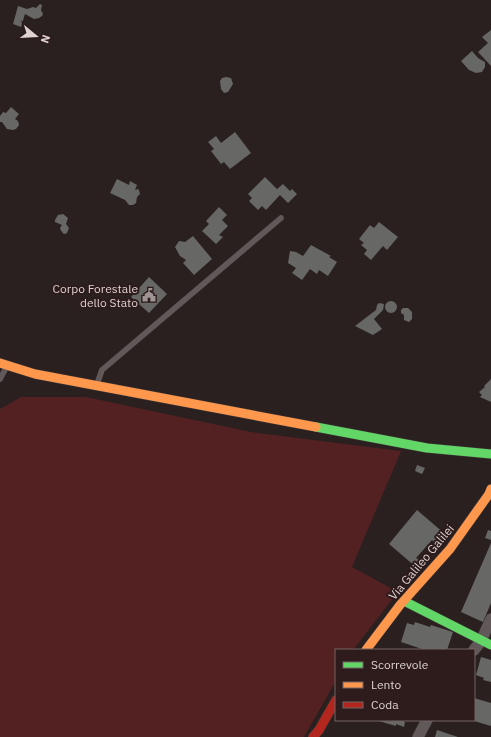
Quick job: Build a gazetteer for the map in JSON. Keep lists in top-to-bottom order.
{
  "streets": {
    "street": ["Via Galileo Galilei"]
  },
  "places": {
    "public building": ["Corpo Forestale dello Stato"]
  },
  "legend": ["Scorrevole", "Lento", "Coda"],
  "north": "right"
}
